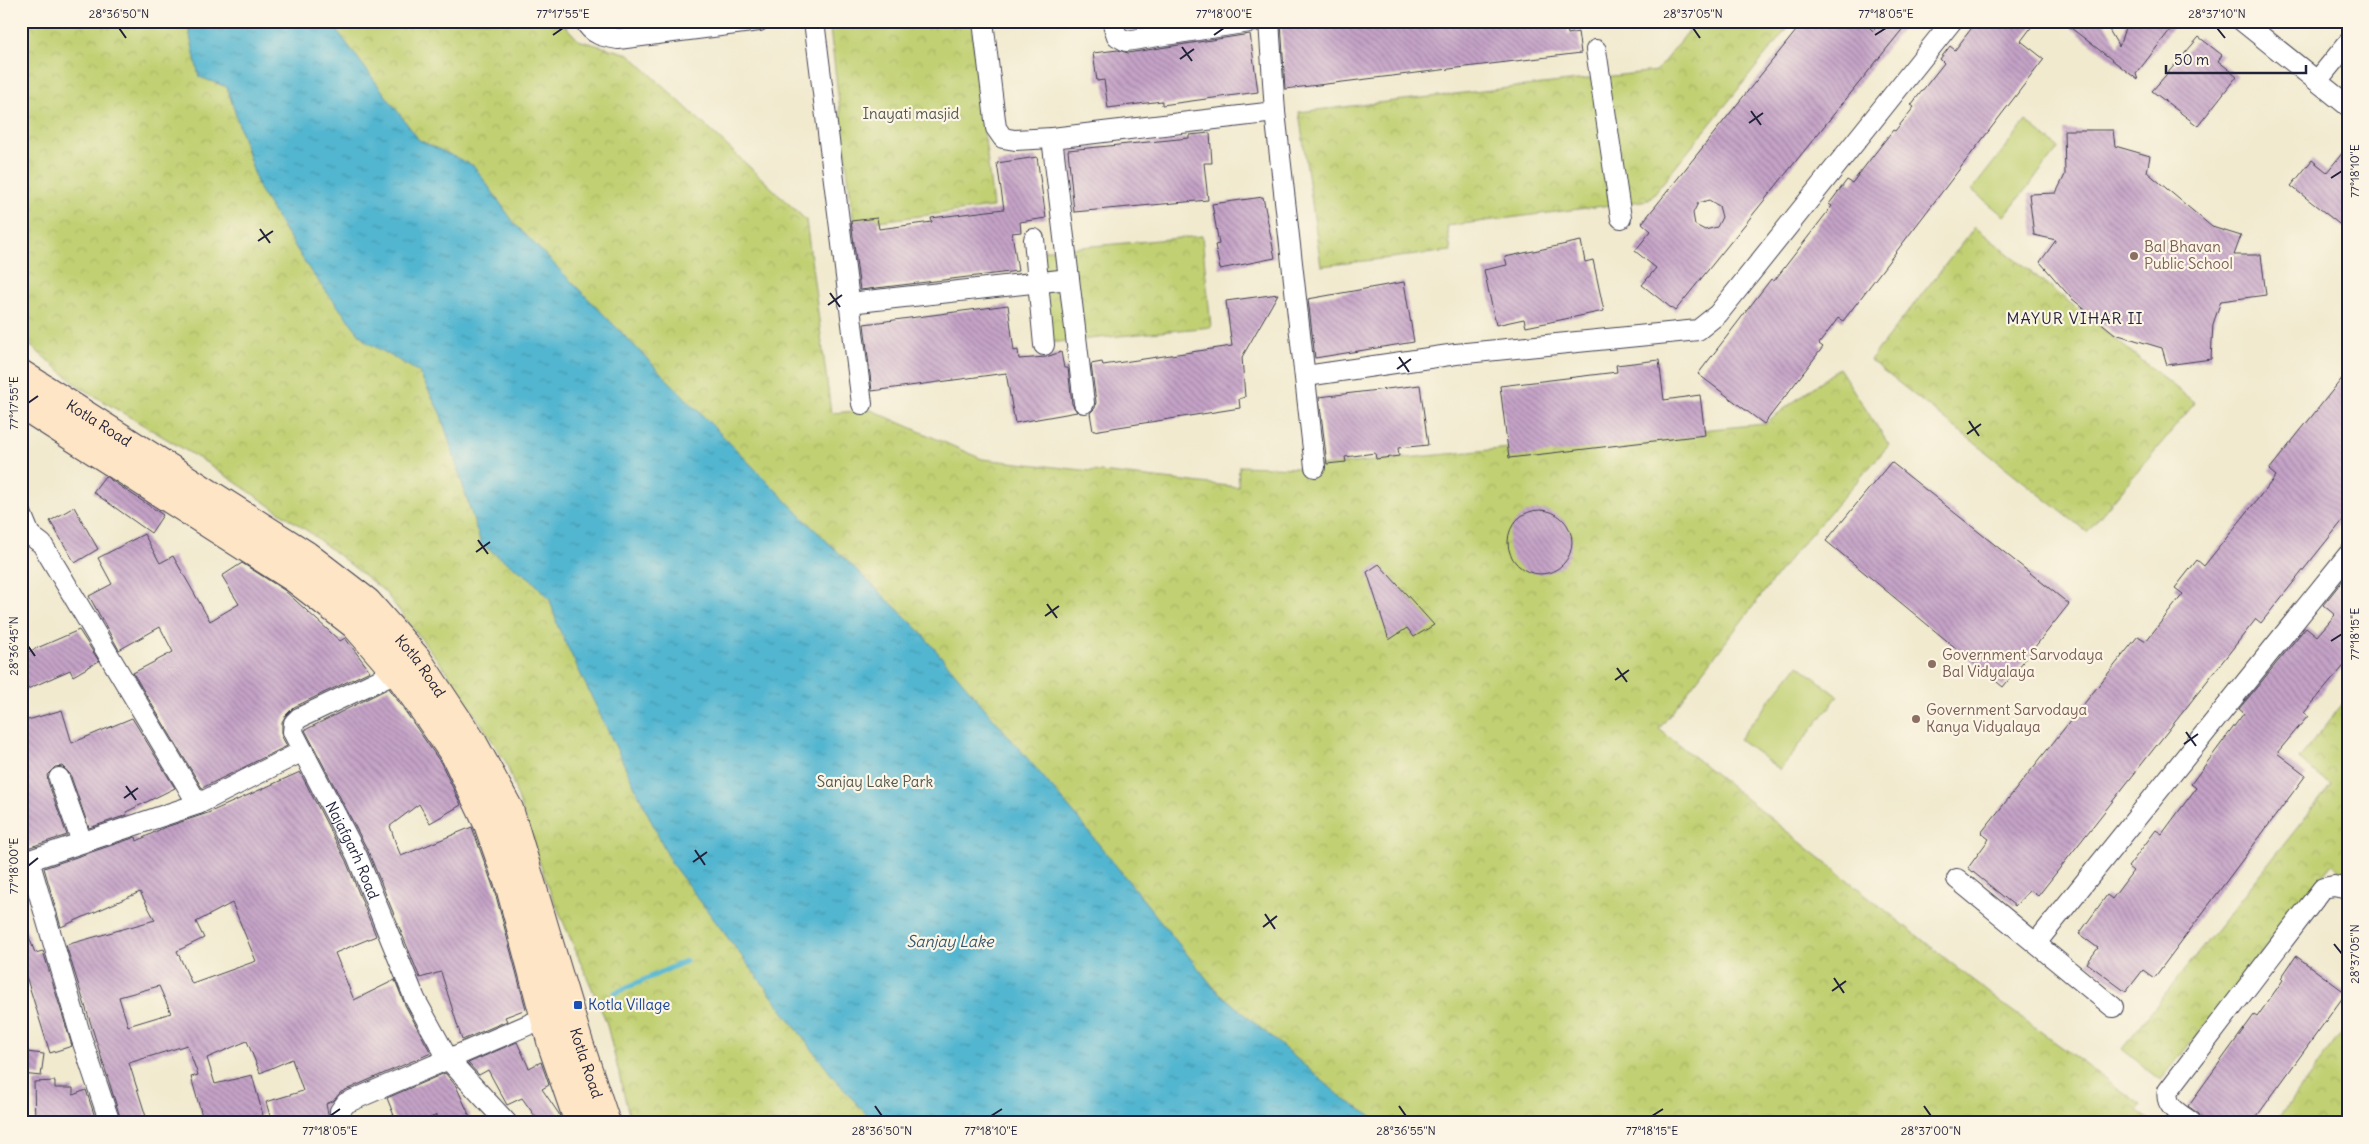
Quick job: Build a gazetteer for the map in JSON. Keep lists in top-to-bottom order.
{
  "streets": {
    "main road": ["Kotla Road"],
    "street": ["Najafgarh Road"]
  },
  "crossings": [
    ["Kotla Road", "Najafgarh Road"]
  ],
  "districts": ["MAYUR VIHAR II"],
  "water": ["Sanjay Lake"],
  "parks": ["Inayati masjid", "Sanjay Lake Park"],
  "places": {
    "other": ["Bal Bhavan Public School", "Government Sarvodaya Bal Vidyalaya", "Government Sarvodaya Kanya Vidyalaya"],
    "transit": ["Kotla Village"]
  },
  "scale_bar": "50 m",
  "coordinates": [
    "28°36'50\"N",
    "77°17'55\"E",
    "77°18'00\"E",
    "28°37'05\"N",
    "77°18'05\"E",
    "28°37'10\"N",
    "77°18'10\"E",
    "77°18'15\"E",
    "28°36'45\"N",
    "28°36'55\"N",
    "28°37'00\"N"
  ]
}
